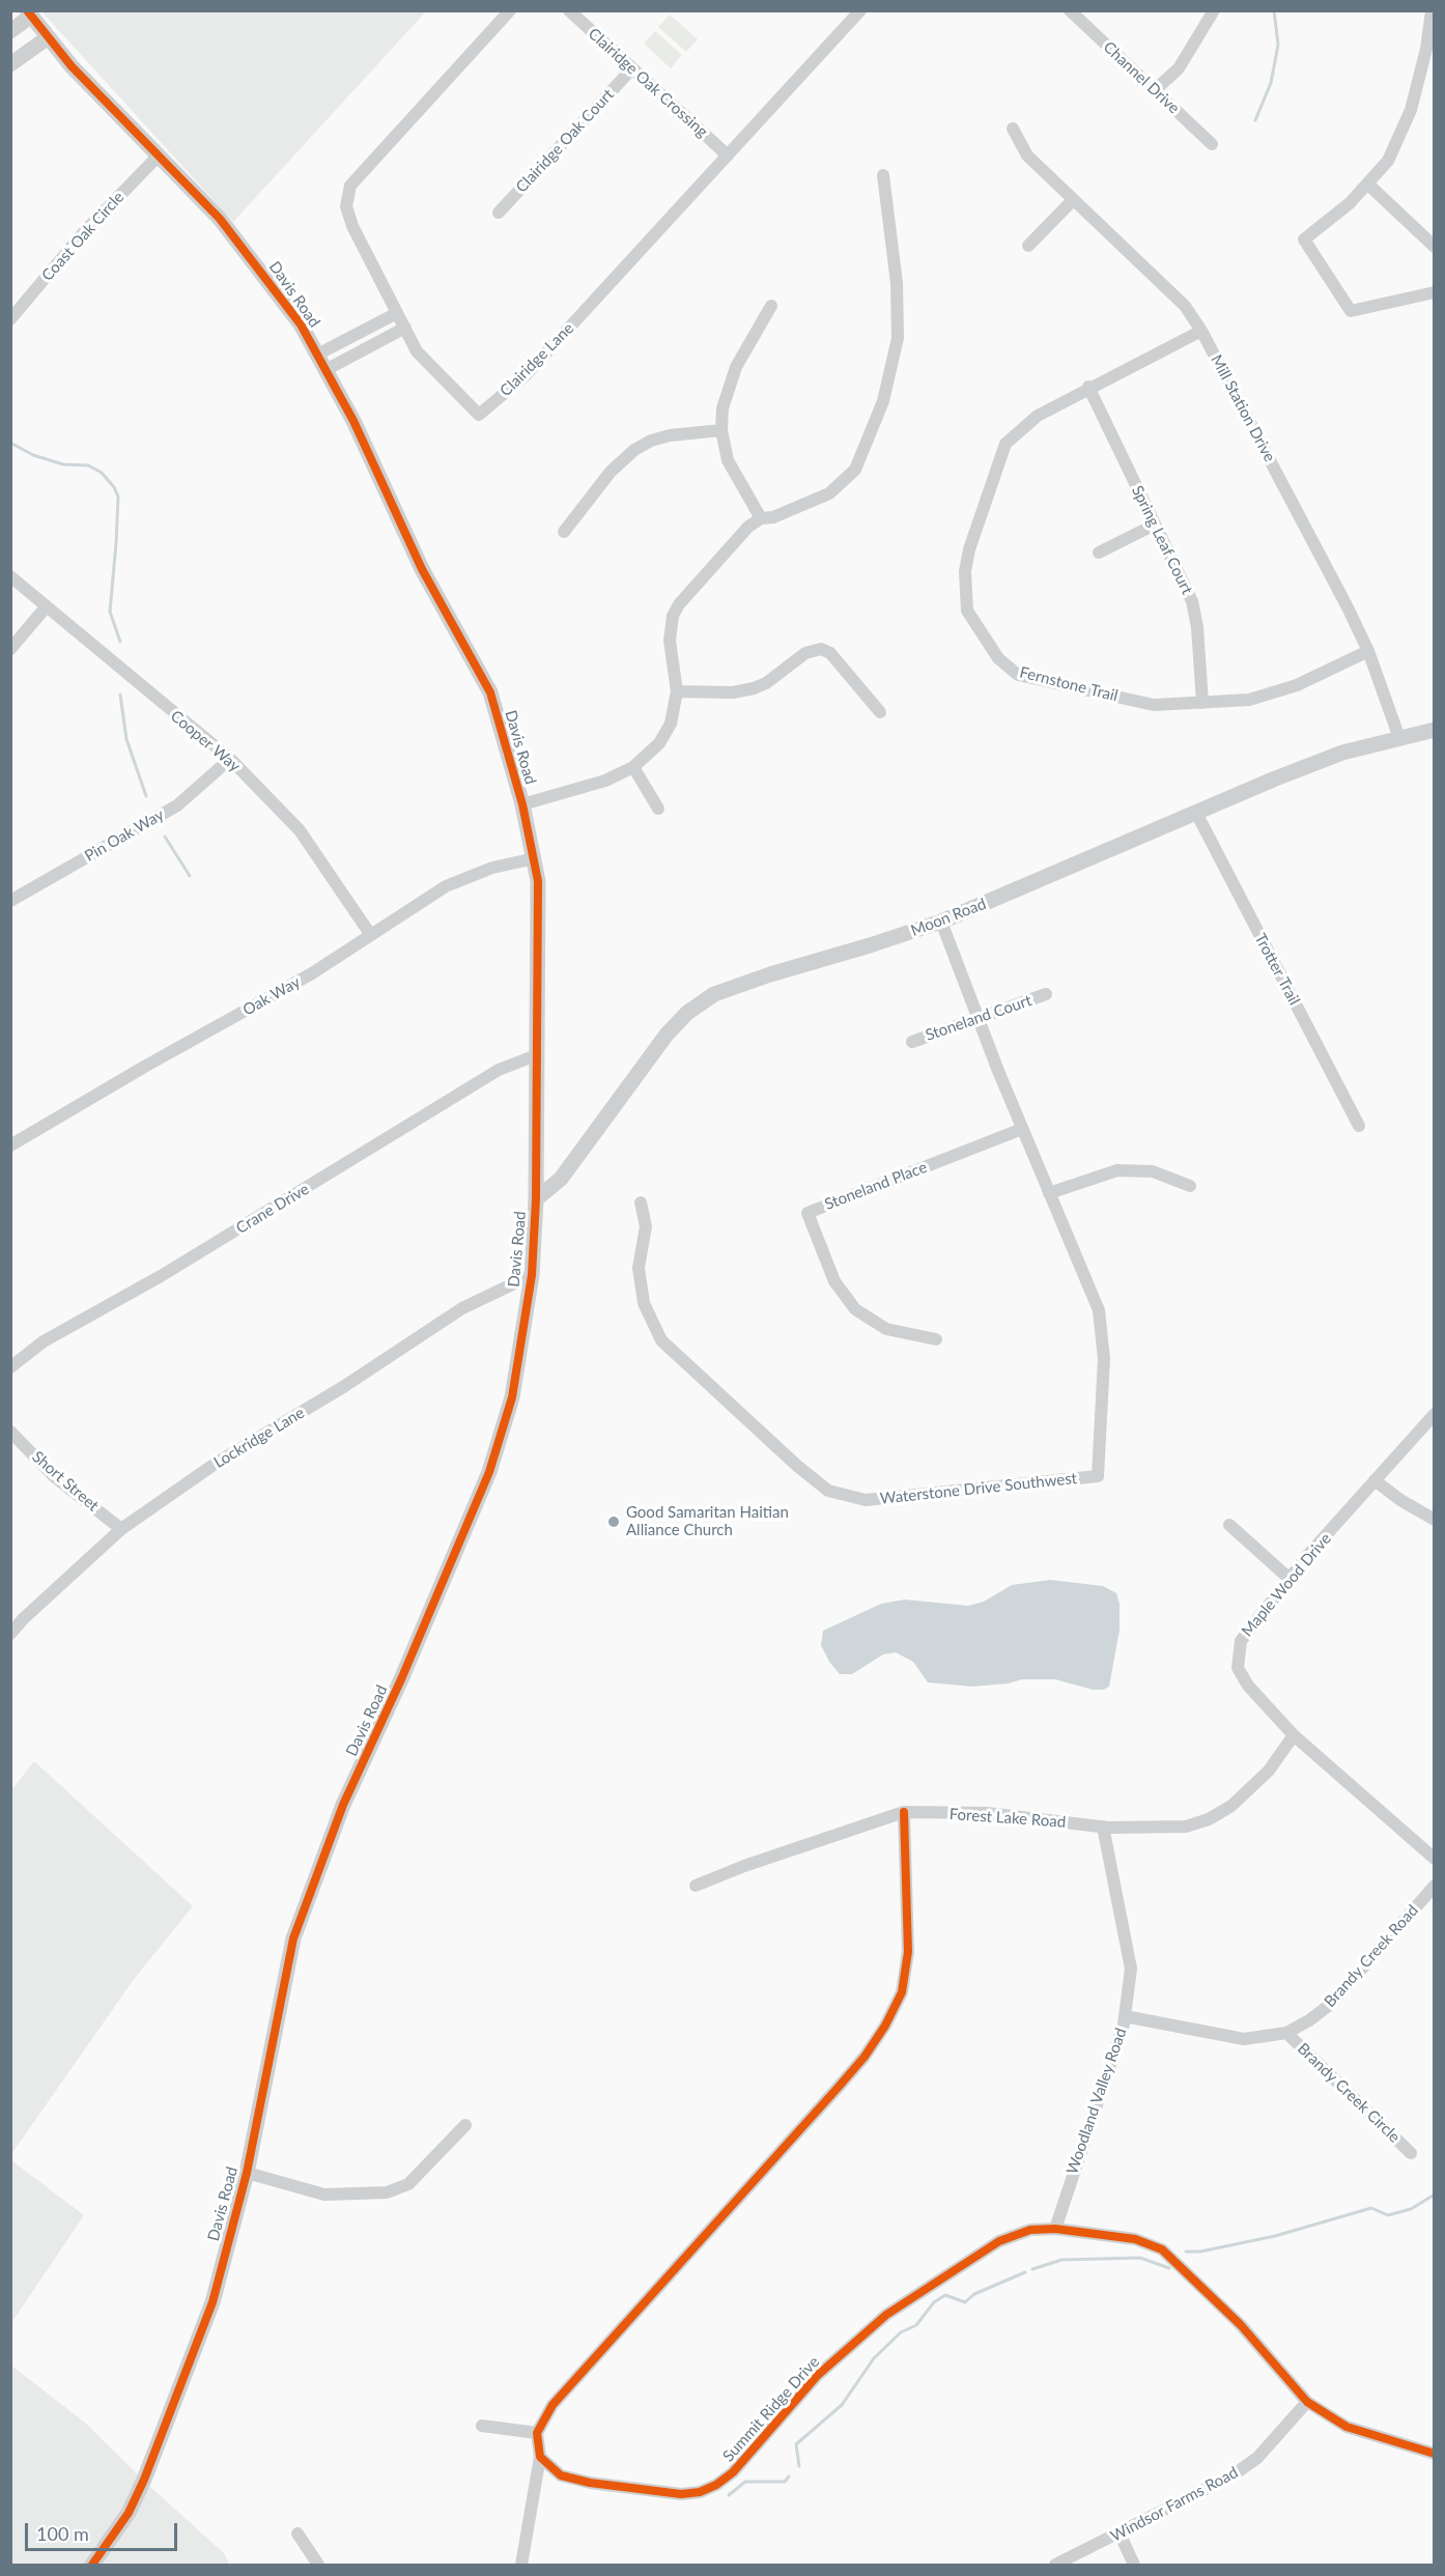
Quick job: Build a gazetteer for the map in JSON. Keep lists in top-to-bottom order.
{
  "streets": {
    "street": [
      "Channel Drive",
      "Clairidge Oak Crossing",
      "Clairidge Oak Court",
      "Coast Oak Circle",
      "Davis Road",
      "Clairidge Lane",
      "Mill Station Drive",
      "Spring Leaf Court",
      "Fernstone Trail",
      "Cooper Way",
      "Pin Oak Way",
      "Moon Road",
      "Trotter Trail",
      "Oak Way",
      "Stoneland Court",
      "Stoneland Place",
      "Crane Drive",
      "Lockridge Lane",
      "Short Street",
      "Waterstone Drive Southwest",
      "Maple Wood Drive",
      "Forest Lake Road",
      "Brandy Creek Road",
      "Brandy Creek Circle",
      "Woodland Valley Road",
      "Summit Ridge Drive",
      "Windsor Farms Road"
    ]
  },
  "crossings": [
    ["Clairidge Oak Crossing", "Clairidge Oak Court"],
    ["Clairidge Oak Crossing", "Clairidge Lane"],
    ["Coast Oak Circle", "Davis Road"],
    ["Davis Road", "Moon Road"],
    ["Davis Road", "Oak Way"],
    ["Davis Road", "Crane Drive"],
    ["Davis Road", "Lockridge Lane"],
    ["Mill Station Drive", "Fernstone Trail"],
    ["Mill Station Drive", "Moon Road"],
    ["Spring Leaf Court", "Fernstone Trail"],
    ["Cooper Way", "Pin Oak Way"],
    ["Cooper Way", "Oak Way"],
    ["Moon Road", "Trotter Trail"],
    ["Moon Road", "Waterstone Drive Southwest"],
    ["Stoneland Court", "Waterstone Drive Southwest"],
    ["Stoneland Place", "Waterstone Drive Southwest"],
    ["Lockridge Lane", "Short Street"],
    ["Maple Wood Drive", "Forest Lake Road"],
    ["Forest Lake Road", "Woodland Valley Road"],
    ["Brandy Creek Road", "Brandy Creek Circle"],
    ["Brandy Creek Road", "Woodland Valley Road"],
    ["Woodland Valley Road", "Summit Ridge Drive"],
    ["Summit Ridge Drive", "Windsor Farms Road"]
  ],
  "places": ["Good Samaritan Haitian Alliance Church"],
  "scale_bar": "100 m"
}
